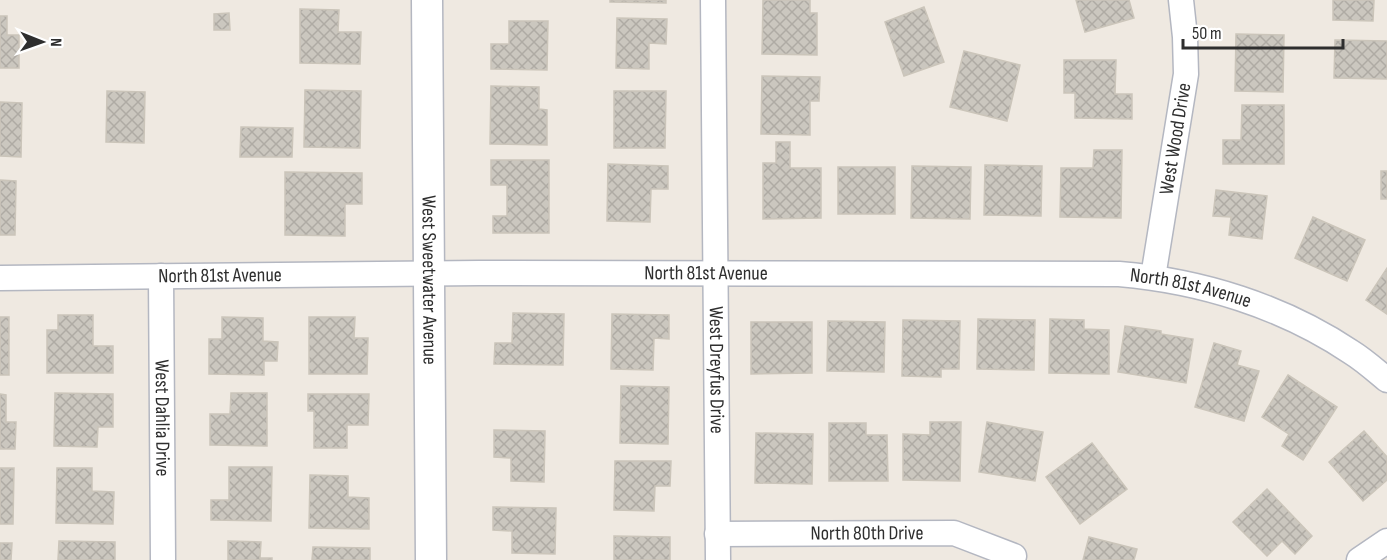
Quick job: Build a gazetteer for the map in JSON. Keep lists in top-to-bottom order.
{
  "streets": {
    "street": [
      "West Wood Drive",
      "North 81st Avenue",
      "West Sweetwater Avenue",
      "West Dreyfus Drive",
      "West Dahlia Drive",
      "North 80th Drive"
    ]
  },
  "crossings": [
    ["West Wood Drive", "North 81st Avenue"],
    ["North 81st Avenue", "West Sweetwater Avenue"],
    ["North 81st Avenue", "West Dreyfus Drive"],
    ["North 81st Avenue", "West Dahlia Drive"],
    ["West Dreyfus Drive", "North 80th Drive"]
  ],
  "scale_bar": "50 m",
  "north": "right"
}
